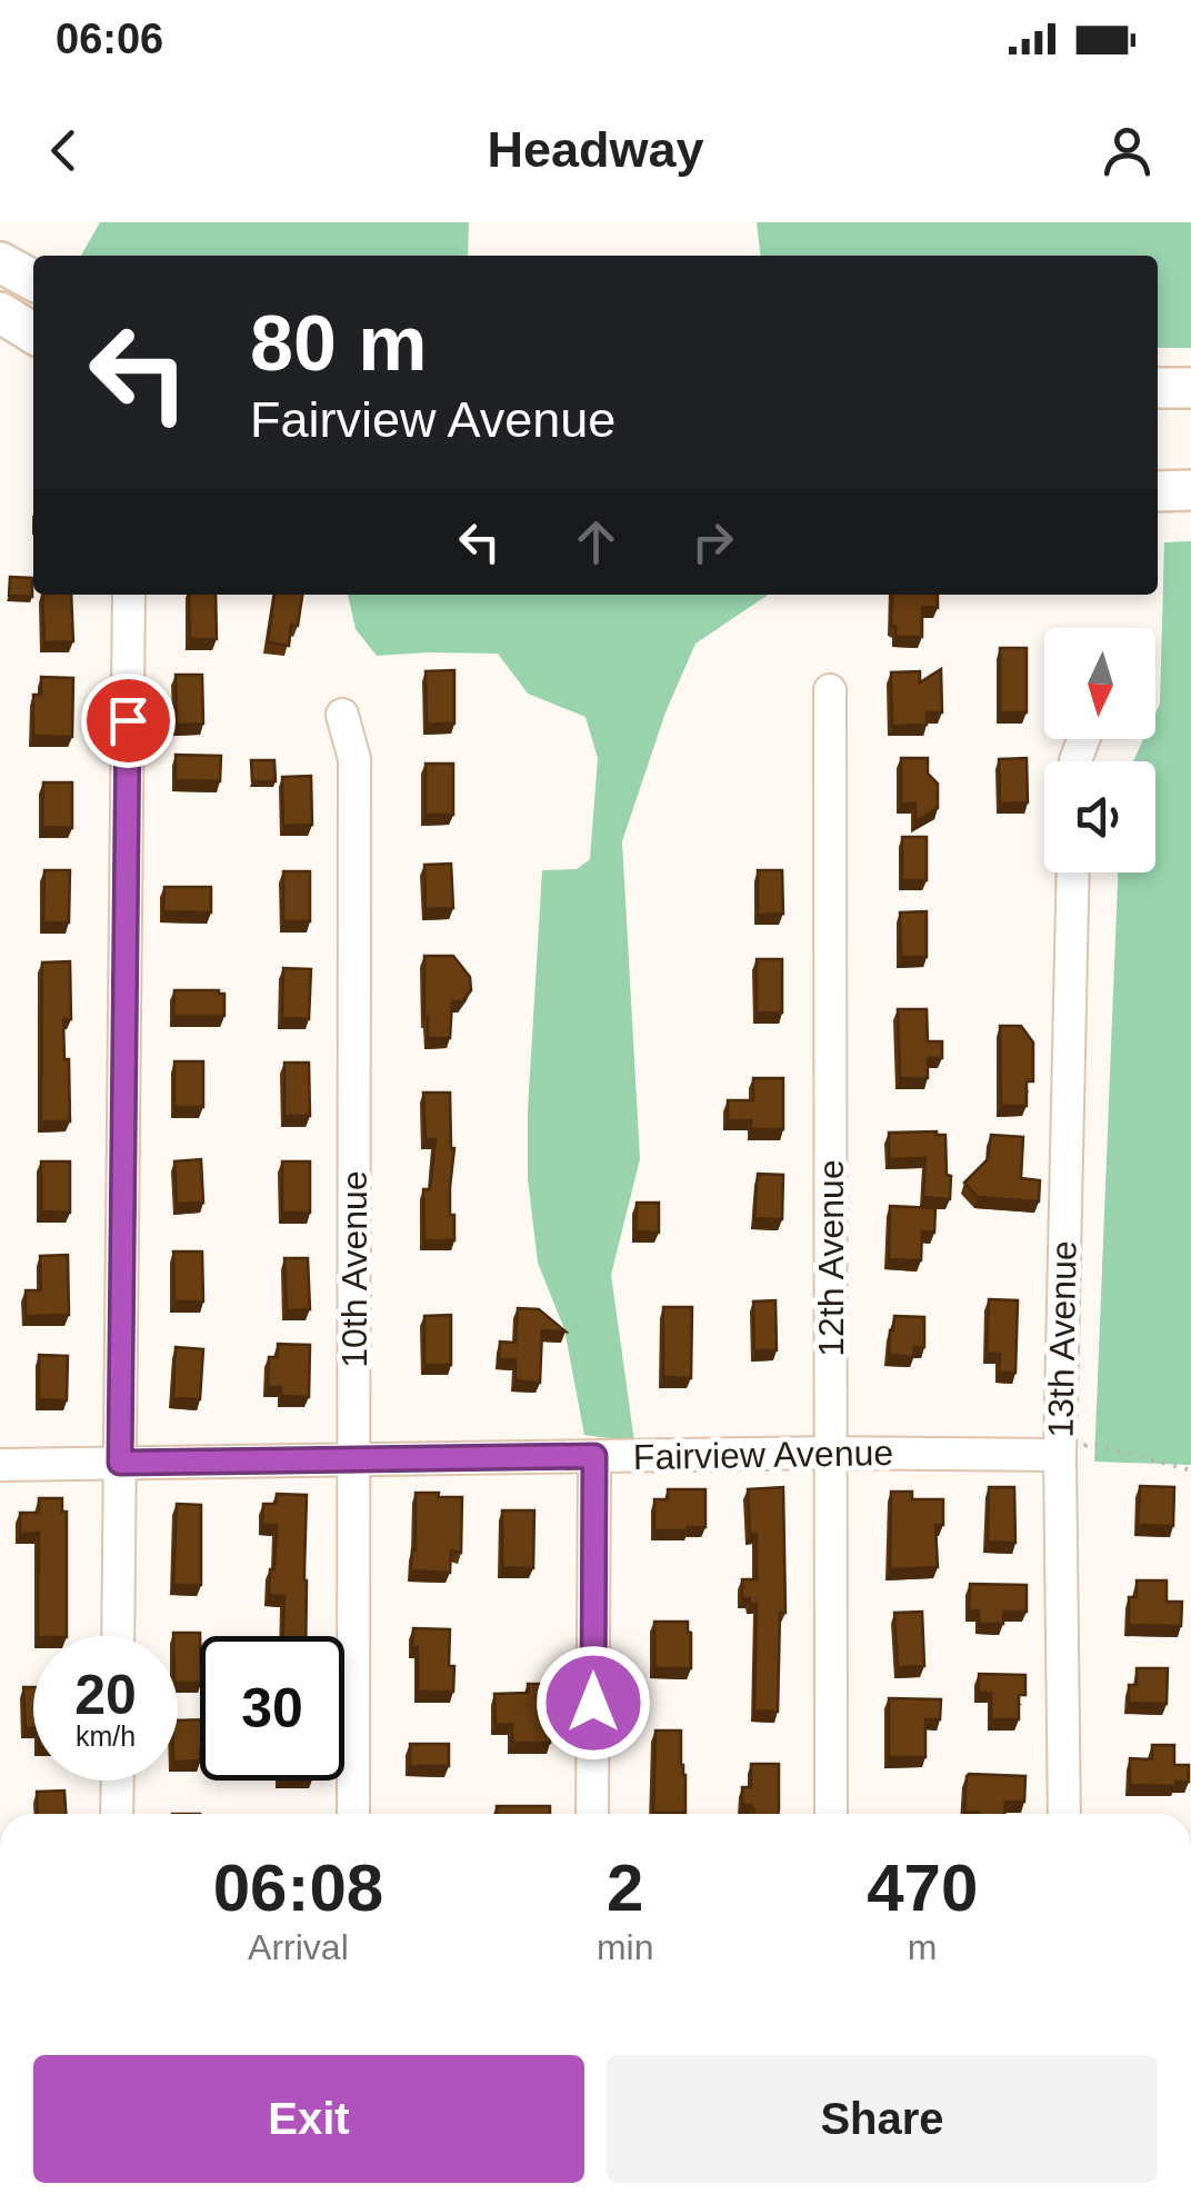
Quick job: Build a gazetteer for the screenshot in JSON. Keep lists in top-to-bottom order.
{
  "streets": {
    "street": [
      "12th Avenue",
      "10th Avenue",
      "13th Avenue",
      "Fairview Avenue"
    ]
  },
  "crossings": [
    ["12th Avenue", "Fairview Avenue"],
    ["10th Avenue", "Fairview Avenue"],
    ["13th Avenue", "Fairview Avenue"]
  ],
  "north": "bottom",
  "page": {
    "status": "06:06",
    "header": "Headway",
    "turn": ["80 m", "Fairview Avenue"],
    "speed": "20 km/h",
    "limit": "30",
    "eta": [
      "06:08",
      "Arrival",
      "2",
      "min",
      "470",
      "m"
    ],
    "buttons": ["Exit", "Share"]
  }
}
